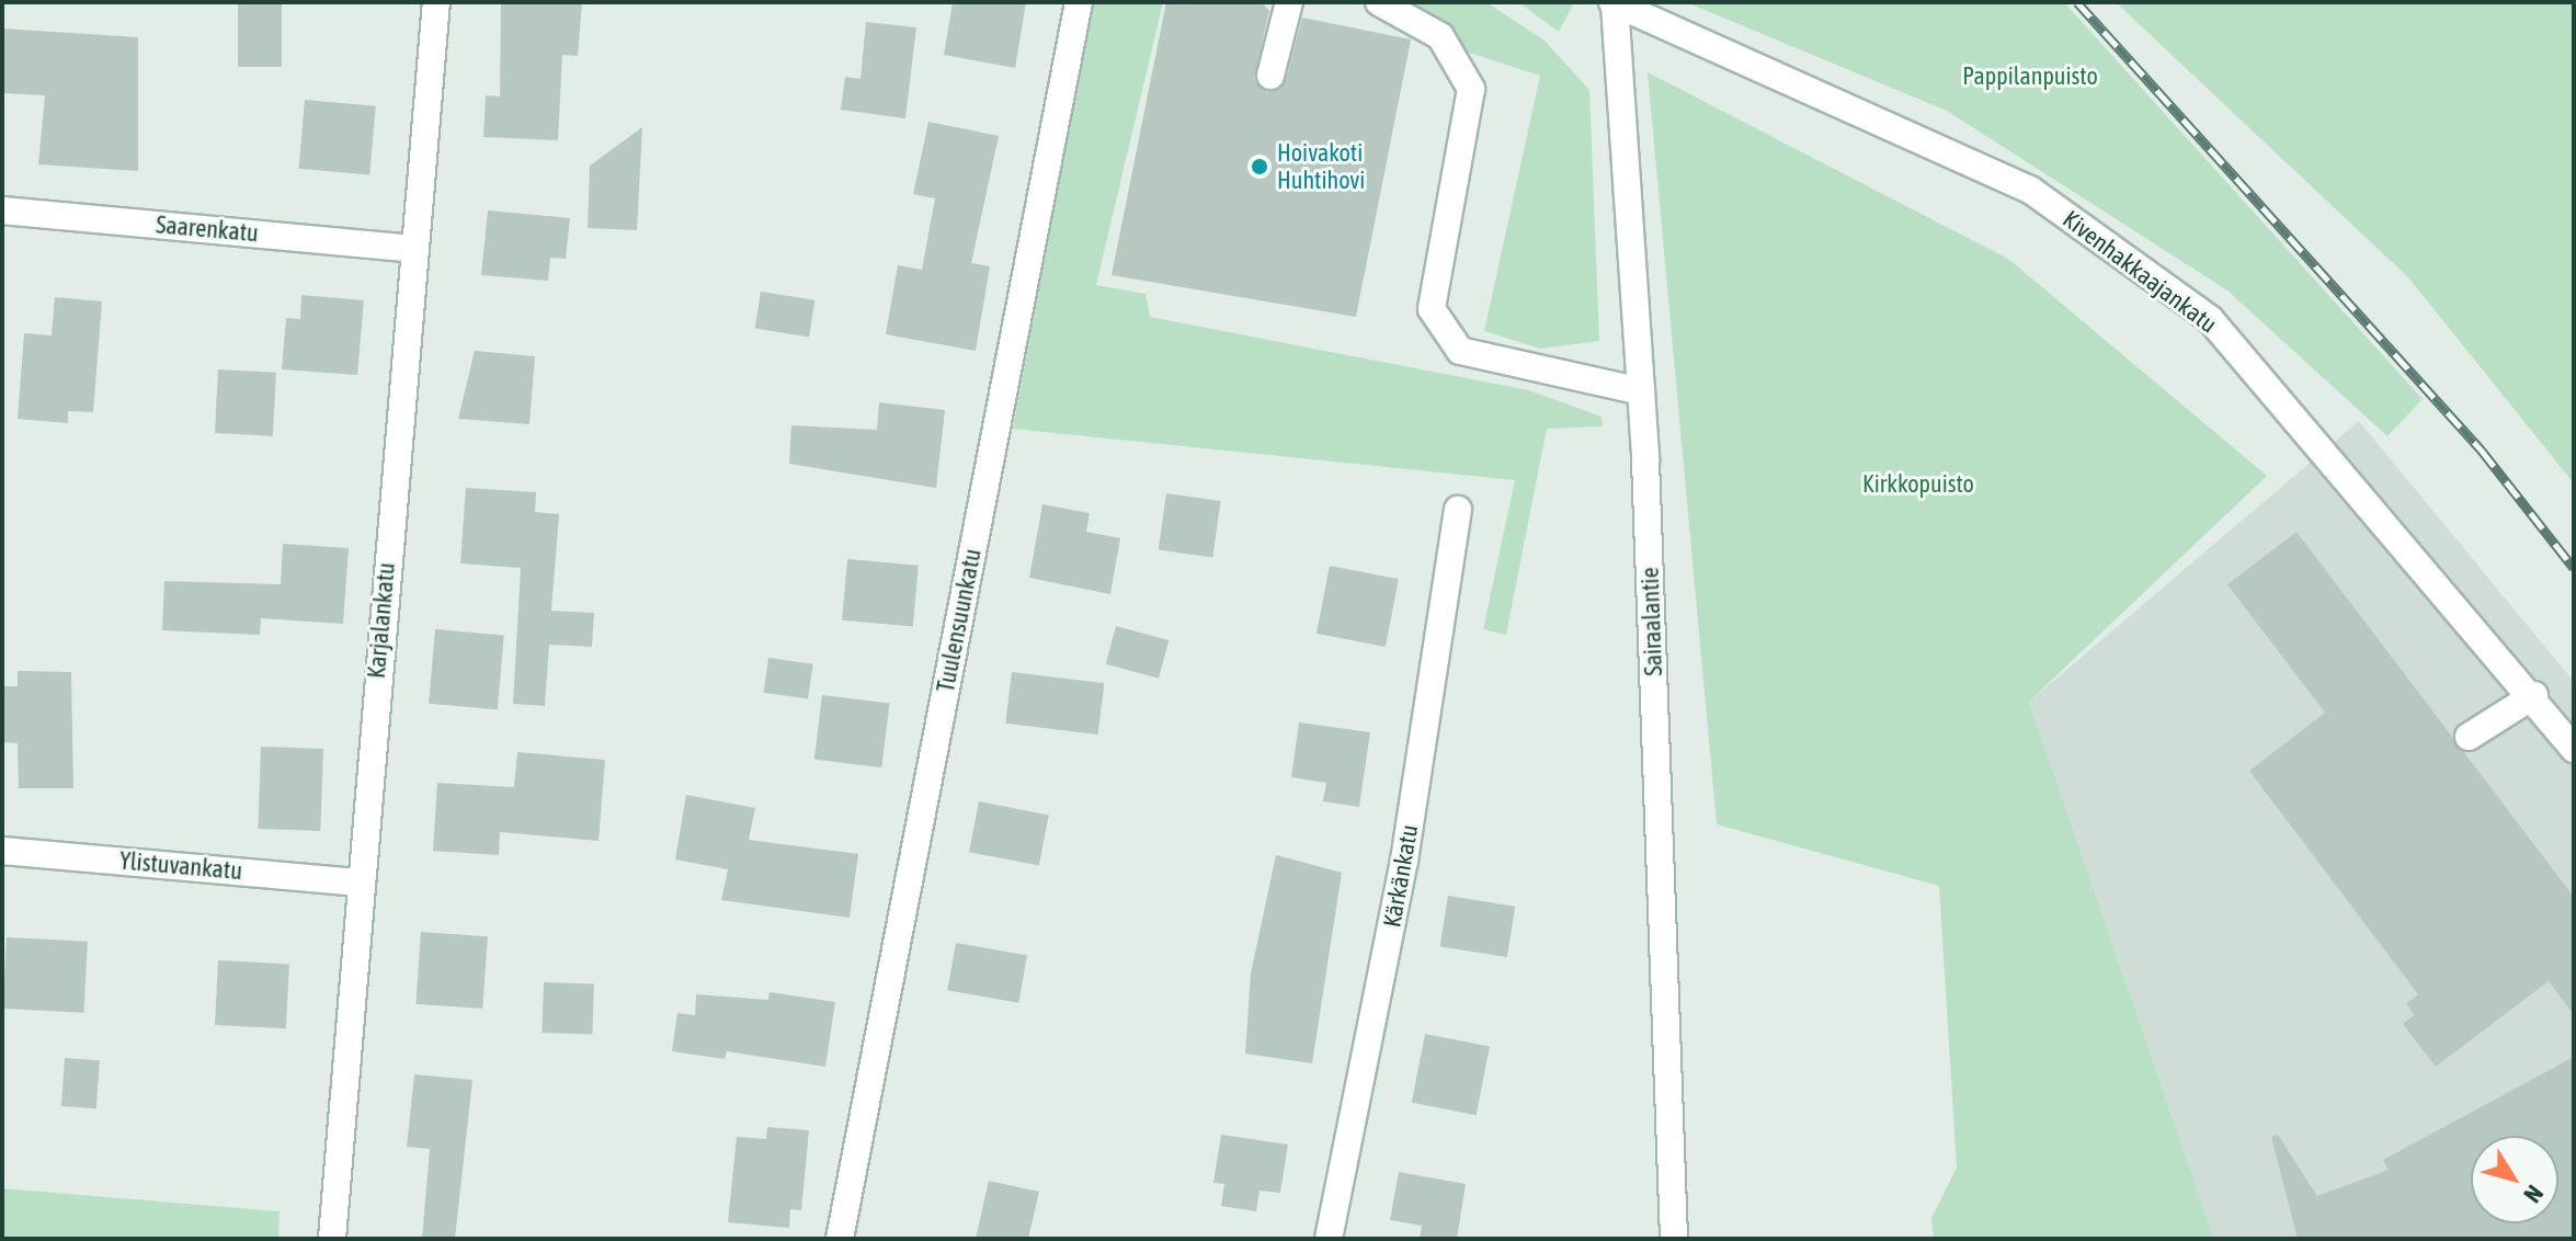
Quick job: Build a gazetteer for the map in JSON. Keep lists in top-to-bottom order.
{
  "streets": {
    "street": [
      "Saarenkatu",
      "Kivenhakkaajankatu",
      "Karjalankatu",
      "Tuulensuunkatu",
      "Sairaalantie",
      "Ylistuvankatu",
      "Kärkänkatu"
    ]
  },
  "crossings": [
    ["Saarenkatu", "Karjalankatu"],
    ["Kivenhakkaajankatu", "Sairaalantie"],
    ["Karjalankatu", "Ylistuvankatu"]
  ],
  "parks": ["Pappilanpuisto", "Kirkkopuisto"],
  "places": ["Hoivakoti Huhtihovi"],
  "north": "bottom right"
}
